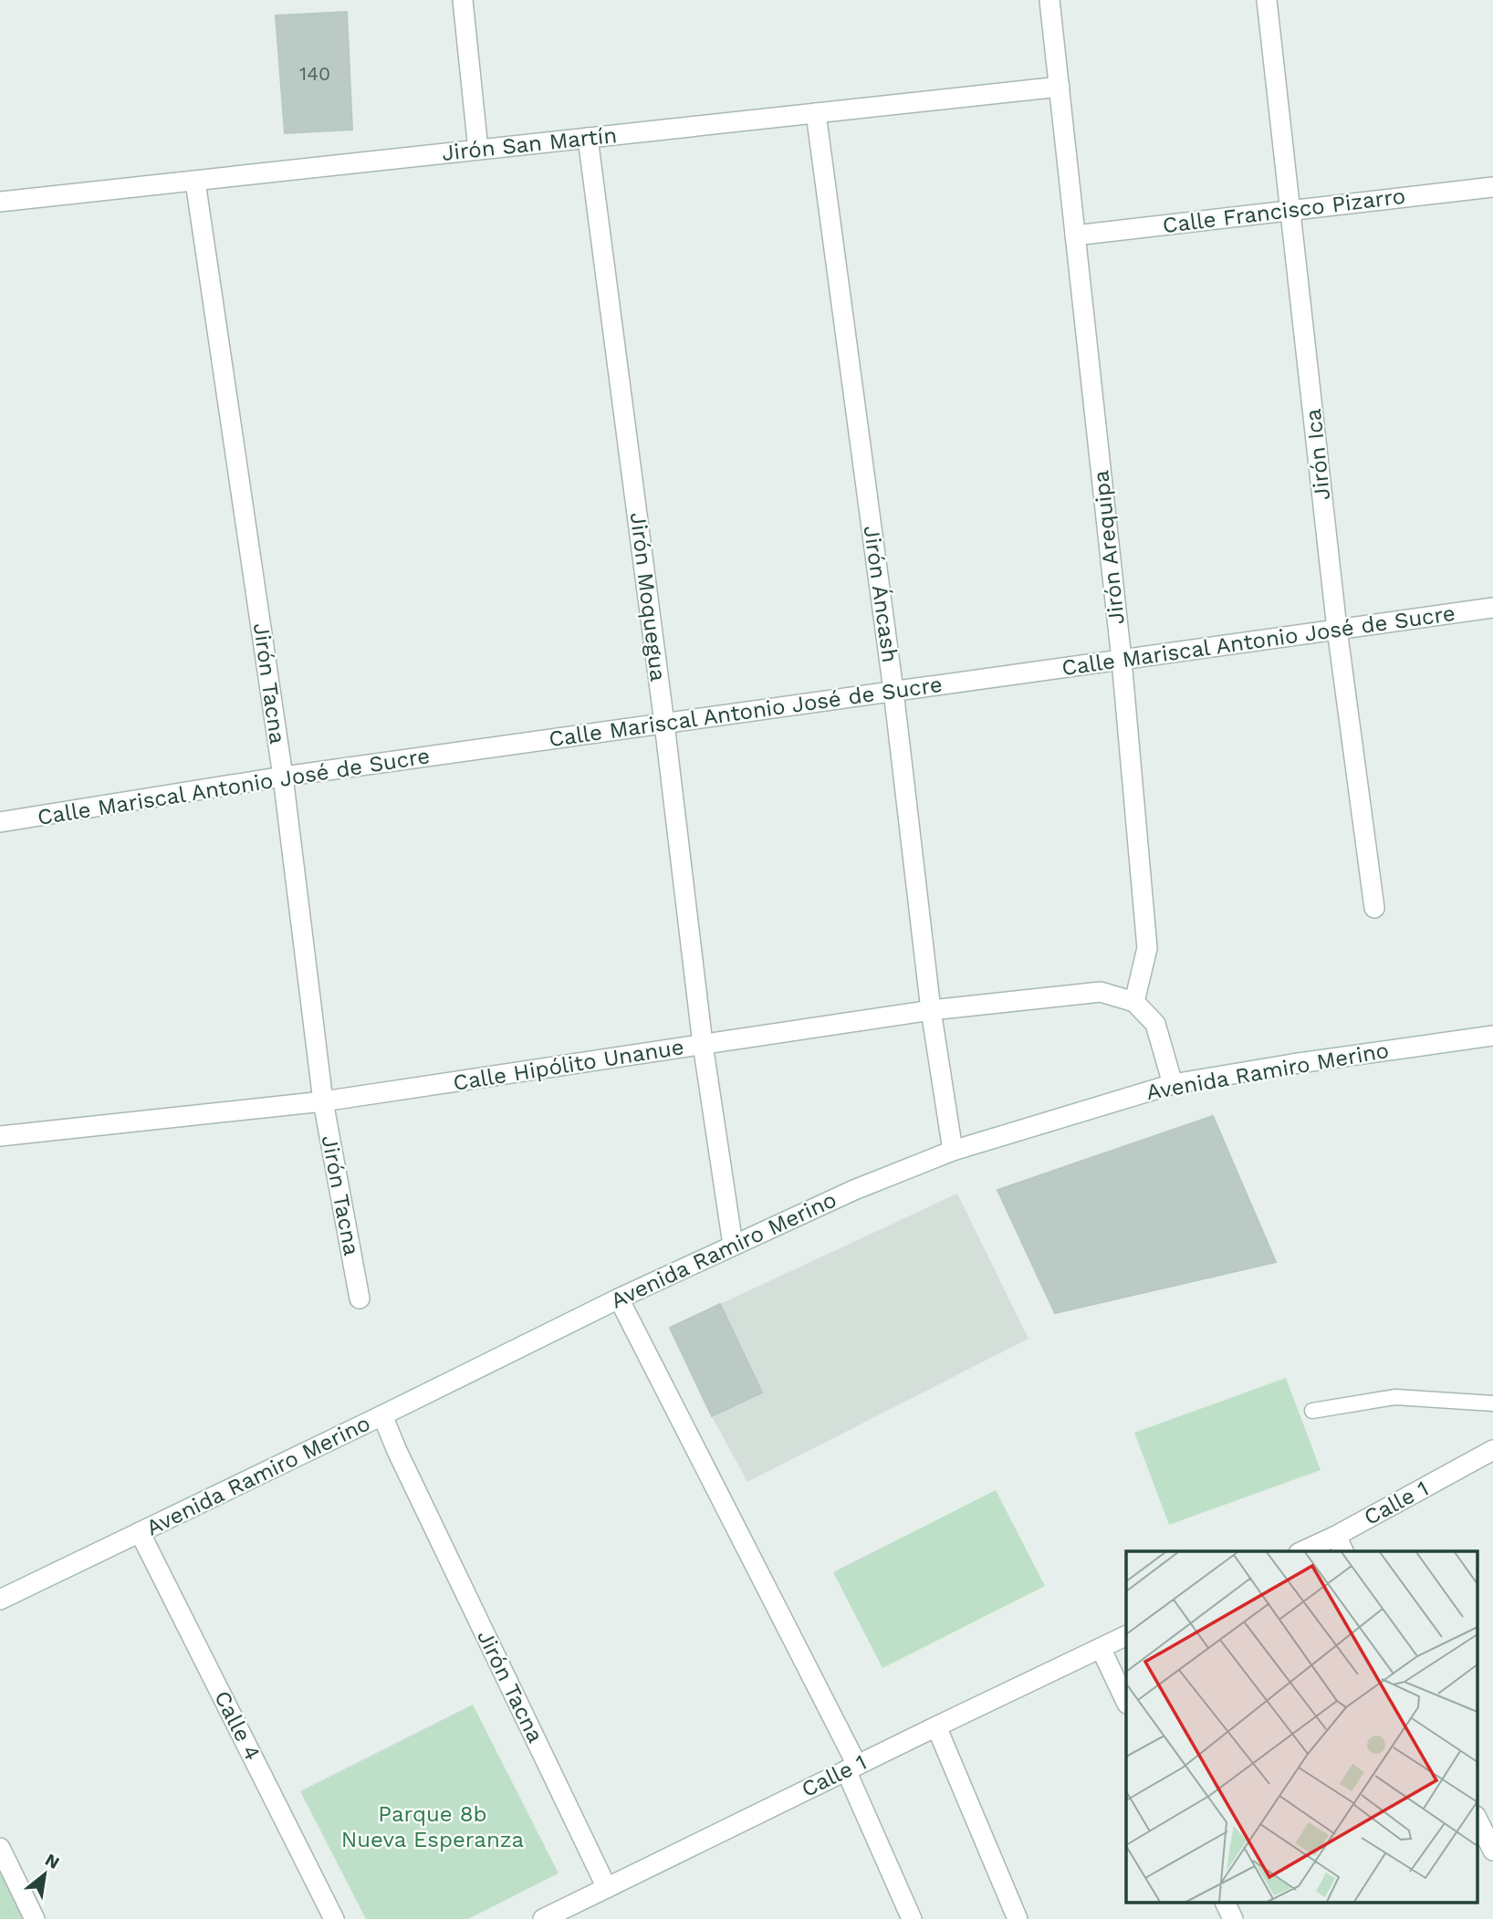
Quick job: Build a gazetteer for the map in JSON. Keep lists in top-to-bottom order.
{
  "streets": {
    "street": [
      "Jirón San Martín",
      "Calle Francisco Pizarro",
      "Jirón Ica",
      "Jirón Arequipa",
      "Jirón Áncash",
      "Jirón Moquegua",
      "Calle Mariscal Antonio José de Sucre",
      "Jirón Tacna",
      "Calle Hipólito Unanue",
      "Avenida Ramiro Merino",
      "Calle 1",
      "Calle 4"
    ]
  },
  "crossings": [
    ["Jirón San Martín", "Jirón Arequipa"],
    ["Jirón San Martín", "Jirón Áncash"],
    ["Jirón San Martín", "Jirón Moquegua"],
    ["Jirón San Martín", "Jirón Tacna"],
    ["Calle Francisco Pizarro", "Jirón Ica"],
    ["Calle Francisco Pizarro", "Jirón Arequipa"],
    ["Jirón Ica", "Calle Mariscal Antonio José de Sucre"],
    ["Jirón Arequipa", "Calle Mariscal Antonio José de Sucre"],
    ["Jirón Arequipa", "Calle Hipólito Unanue"],
    ["Jirón Áncash", "Calle Mariscal Antonio José de Sucre"],
    ["Jirón Áncash", "Calle Hipólito Unanue"],
    ["Jirón Áncash", "Avenida Ramiro Merino"],
    ["Jirón Moquegua", "Calle Mariscal Antonio José de Sucre"],
    ["Jirón Moquegua", "Calle Hipólito Unanue"],
    ["Jirón Moquegua", "Avenida Ramiro Merino"],
    ["Calle Mariscal Antonio José de Sucre", "Jirón Tacna"],
    ["Jirón Tacna", "Calle Hipólito Unanue"],
    ["Jirón Tacna", "Avenida Ramiro Merino"],
    ["Jirón Tacna", "Calle 1"],
    ["Avenida Ramiro Merino", "Calle 4"]
  ],
  "parks": ["Parque 8b Nueva Esperanza"],
  "house_numbers": ["140"],
  "north": "top right"
}
